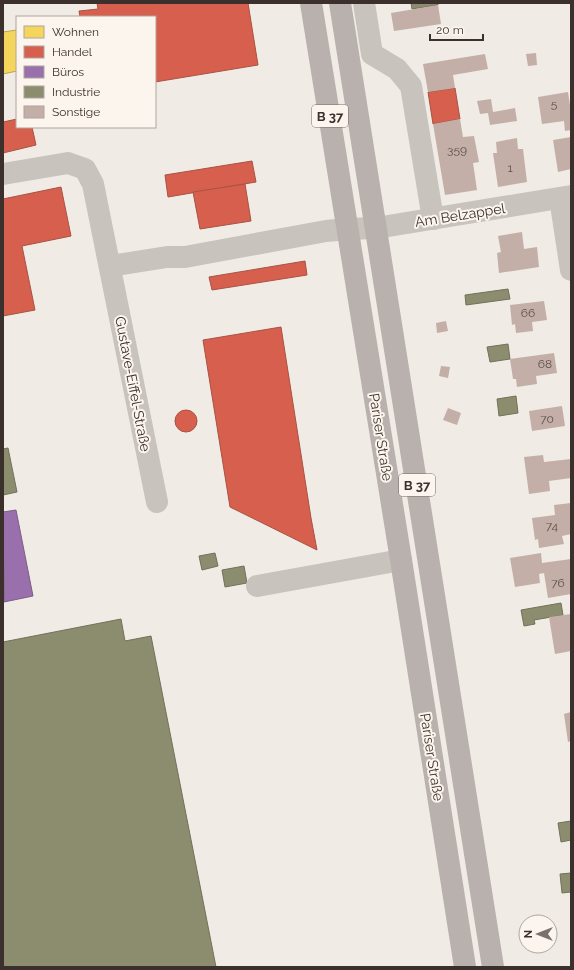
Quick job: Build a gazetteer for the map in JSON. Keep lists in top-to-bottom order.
{
  "streets": {
    "main road": ["B 37", "Pariser Straße"],
    "street": ["Am Belzappel", "Gustave-Eiffel-Straße"]
  },
  "crossings": [
    ["Am Belzappel", "Pariser Straße"]
  ],
  "house_numbers": [
    "5",
    "359",
    "1",
    "66",
    "68",
    "70",
    "74",
    "76"
  ],
  "legend": [
    "Wohnen",
    "Handel",
    "Büros",
    "Industrie",
    "Sonstige"
  ],
  "scale_bar": "20 m",
  "north": "left"
}
